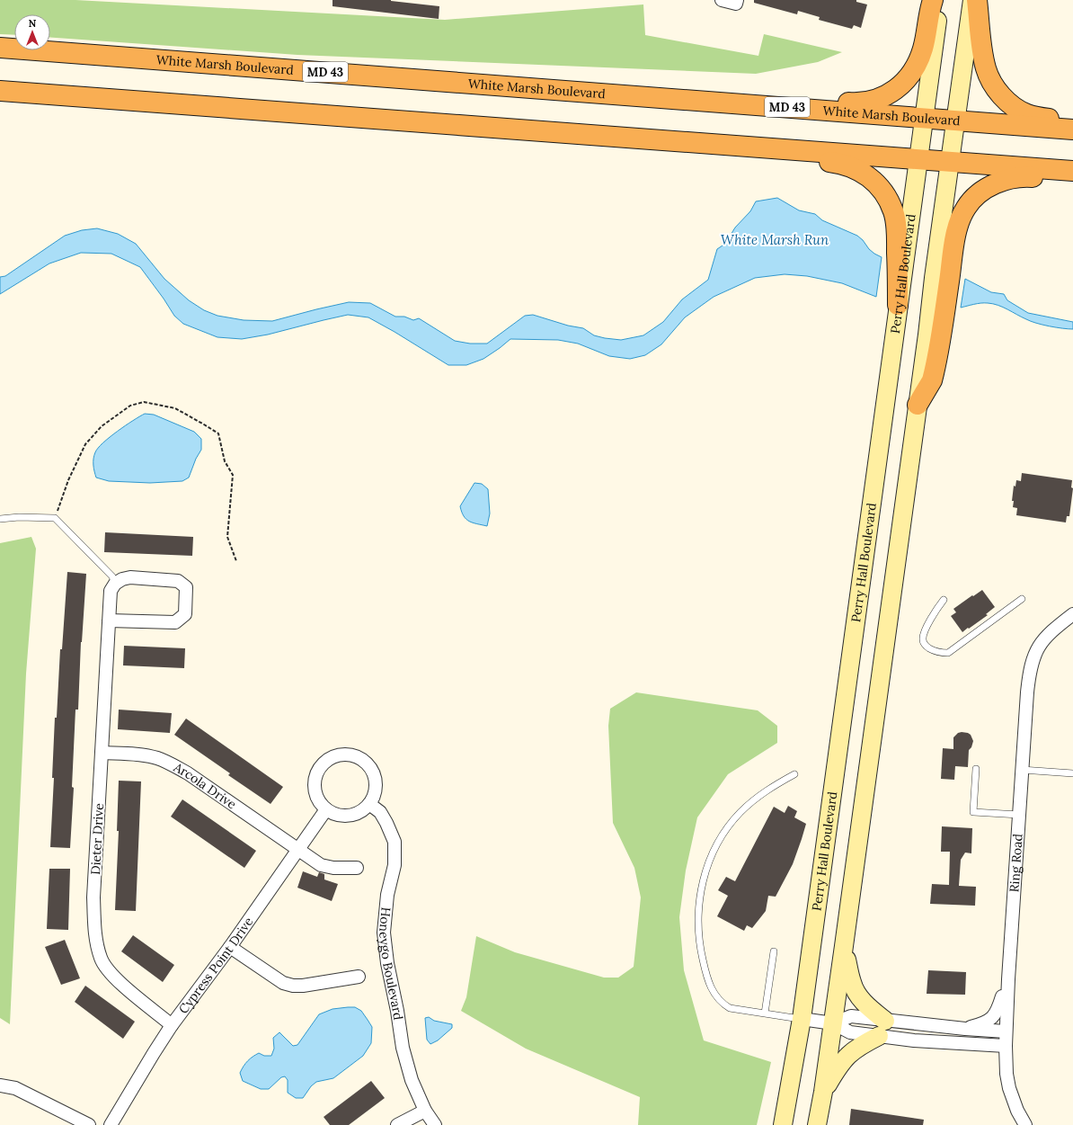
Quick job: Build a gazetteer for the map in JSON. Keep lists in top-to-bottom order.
{
  "streets": {
    "highway": ["White Marsh Boulevard", "MD 43"],
    "main road": ["Perry Hall Boulevard"],
    "street": [
      "Arcola Drive",
      "Dieter Drive",
      "Ring Road",
      "Honeygo Boulevard",
      "Cypress Point Drive"
    ]
  },
  "crossings": [
    ["White Marsh Boulevard", "Perry Hall Boulevard"],
    ["Arcola Drive", "Dieter Drive"],
    ["Arcola Drive", "Cypress Point Drive"],
    ["Dieter Drive", "Cypress Point Drive"],
    ["Honeygo Boulevard", "Cypress Point Drive"]
  ],
  "water": ["White Marsh Run"],
  "north": "top"
}
